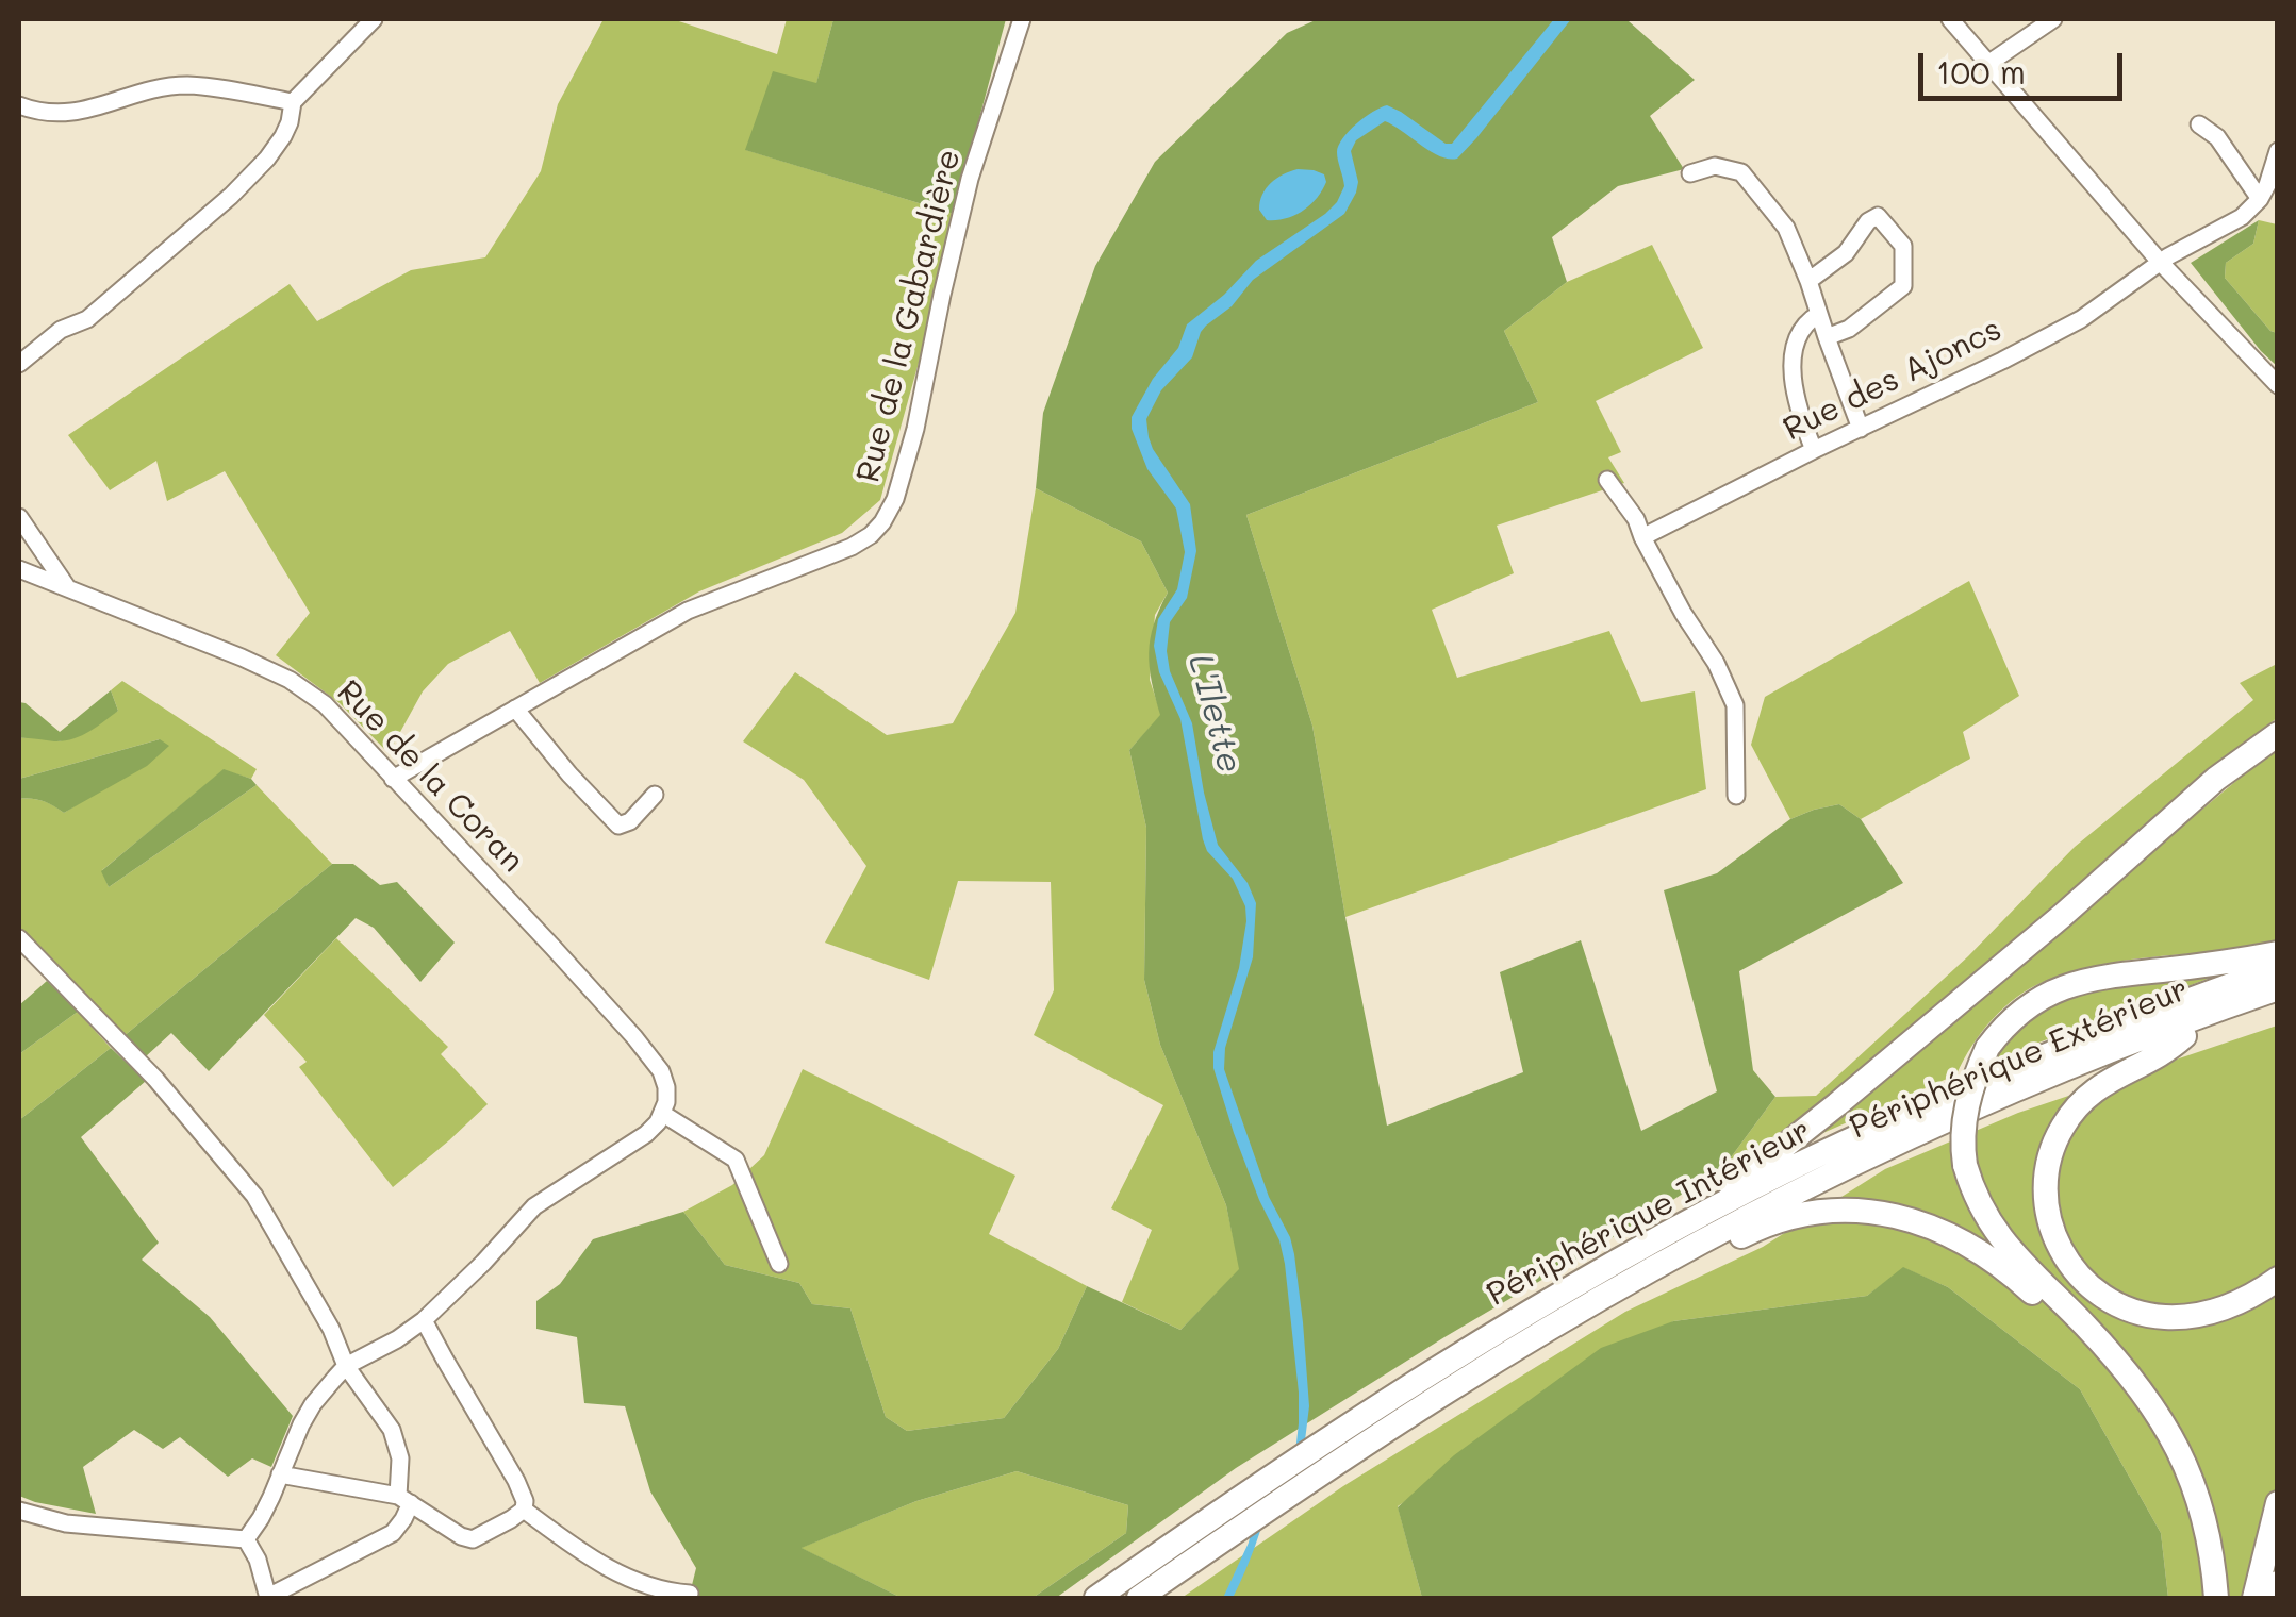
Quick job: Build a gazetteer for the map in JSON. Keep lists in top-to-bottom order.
{
  "streets": {
    "highway": ["Périphérique Extérieur", "Périphérique Intérieur"],
    "street": ["Rue de la Gabardière", "Rue des Ajoncs", "Rue de la Coran"]
  },
  "crossings": [
    ["Rue de la Gabardière", "Rue de la Coran"],
    ["Périphérique Extérieur", "Périphérique Intérieur"]
  ],
  "water": ["L'Ilette"],
  "scale_bar": "100 m"
}
